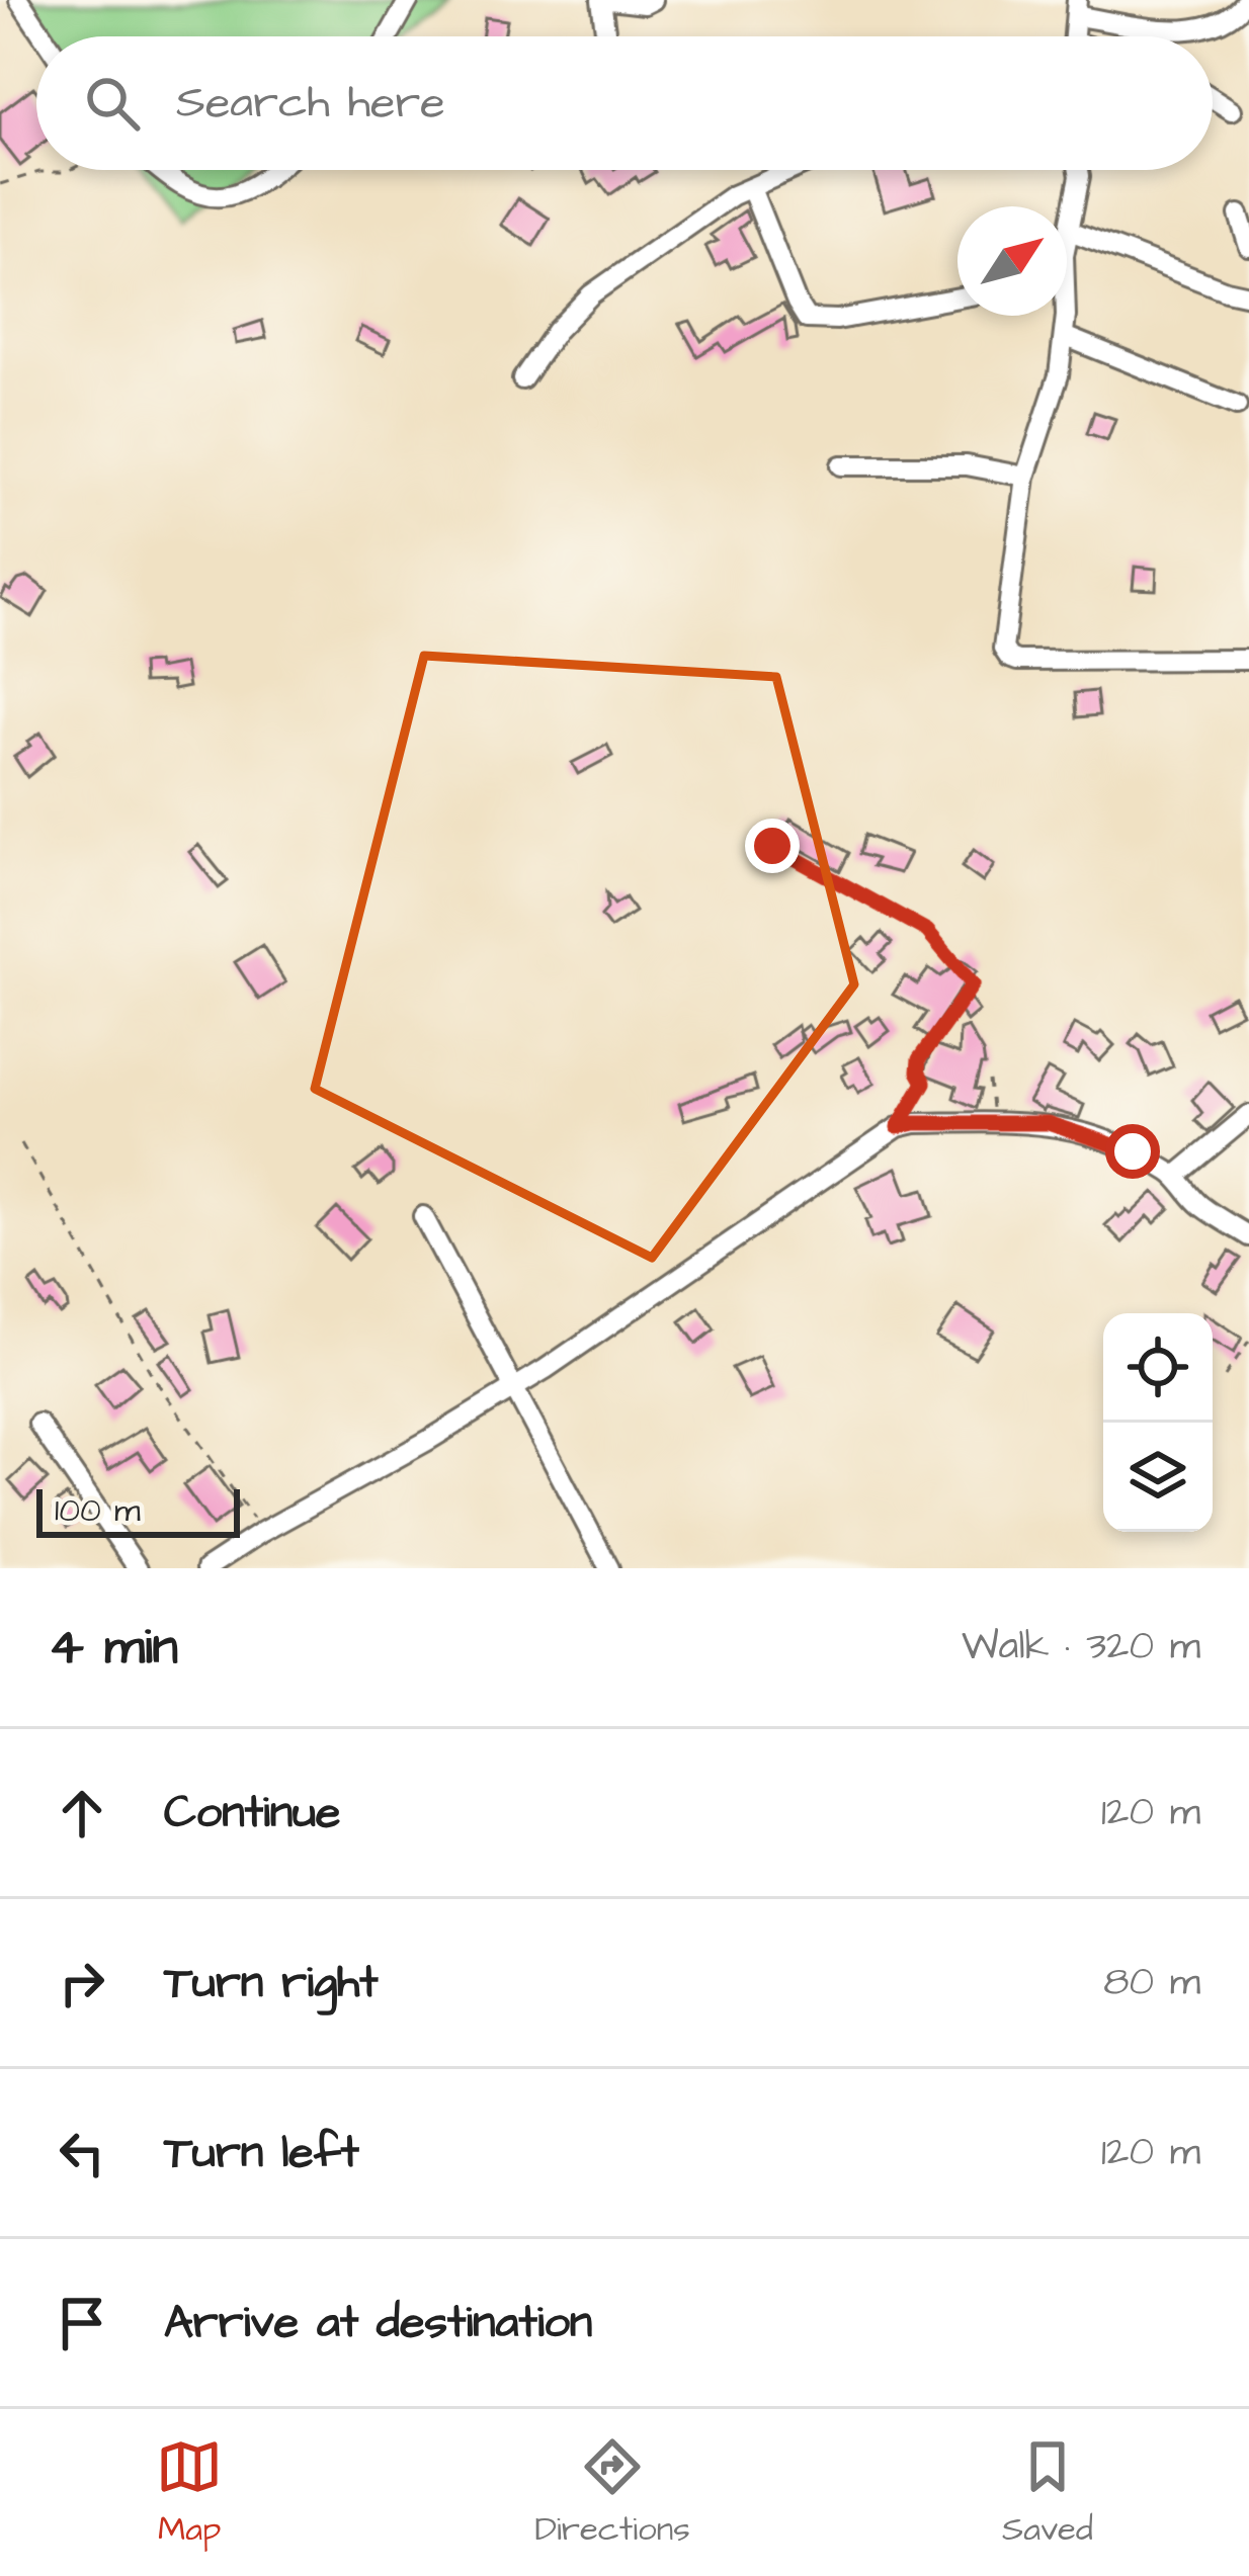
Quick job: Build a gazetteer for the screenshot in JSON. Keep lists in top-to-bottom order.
{
  "scale_bar": "100 m",
  "north": "top right",
  "page": {
    "search": "Search here",
    "scale": "100 m",
    "heading": ["4 min", "Walk · 320 m"],
    "list": [
      ["Continue", "120 m"],
      ["Turn right", "80 m"],
      ["Turn left", "120 m"],
      "Arrive at destination"
    ],
    "nav": ["Map", "Directions", "Saved"]
  }
}
